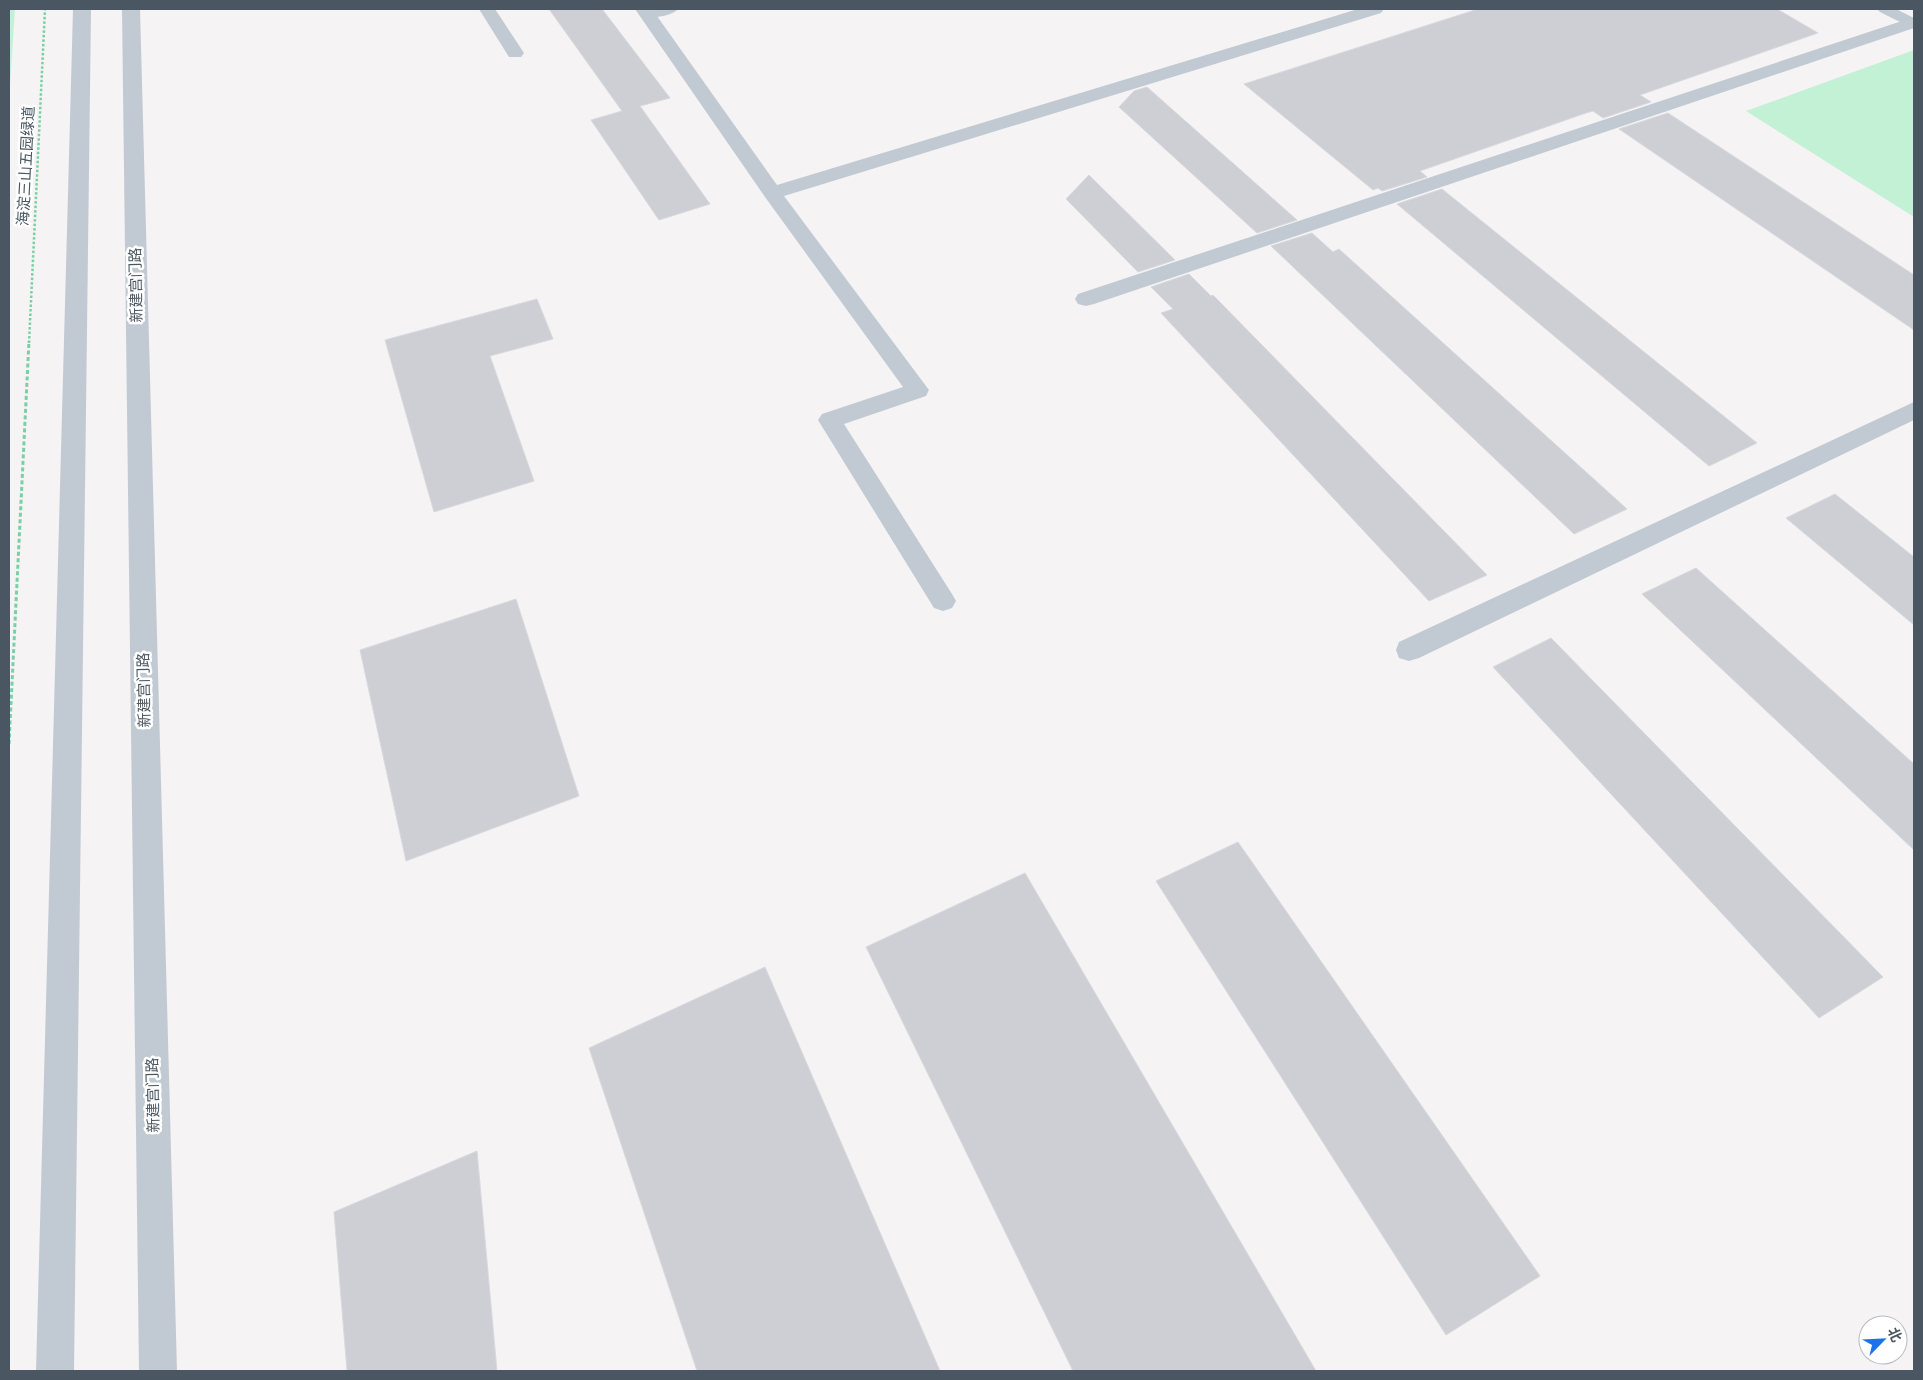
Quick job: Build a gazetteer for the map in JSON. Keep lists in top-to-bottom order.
{
  "streets": {
    "street": ["新建宫门路"],
    "path": ["海淀三山五园绿道"]
  },
  "north": "top right"
}
